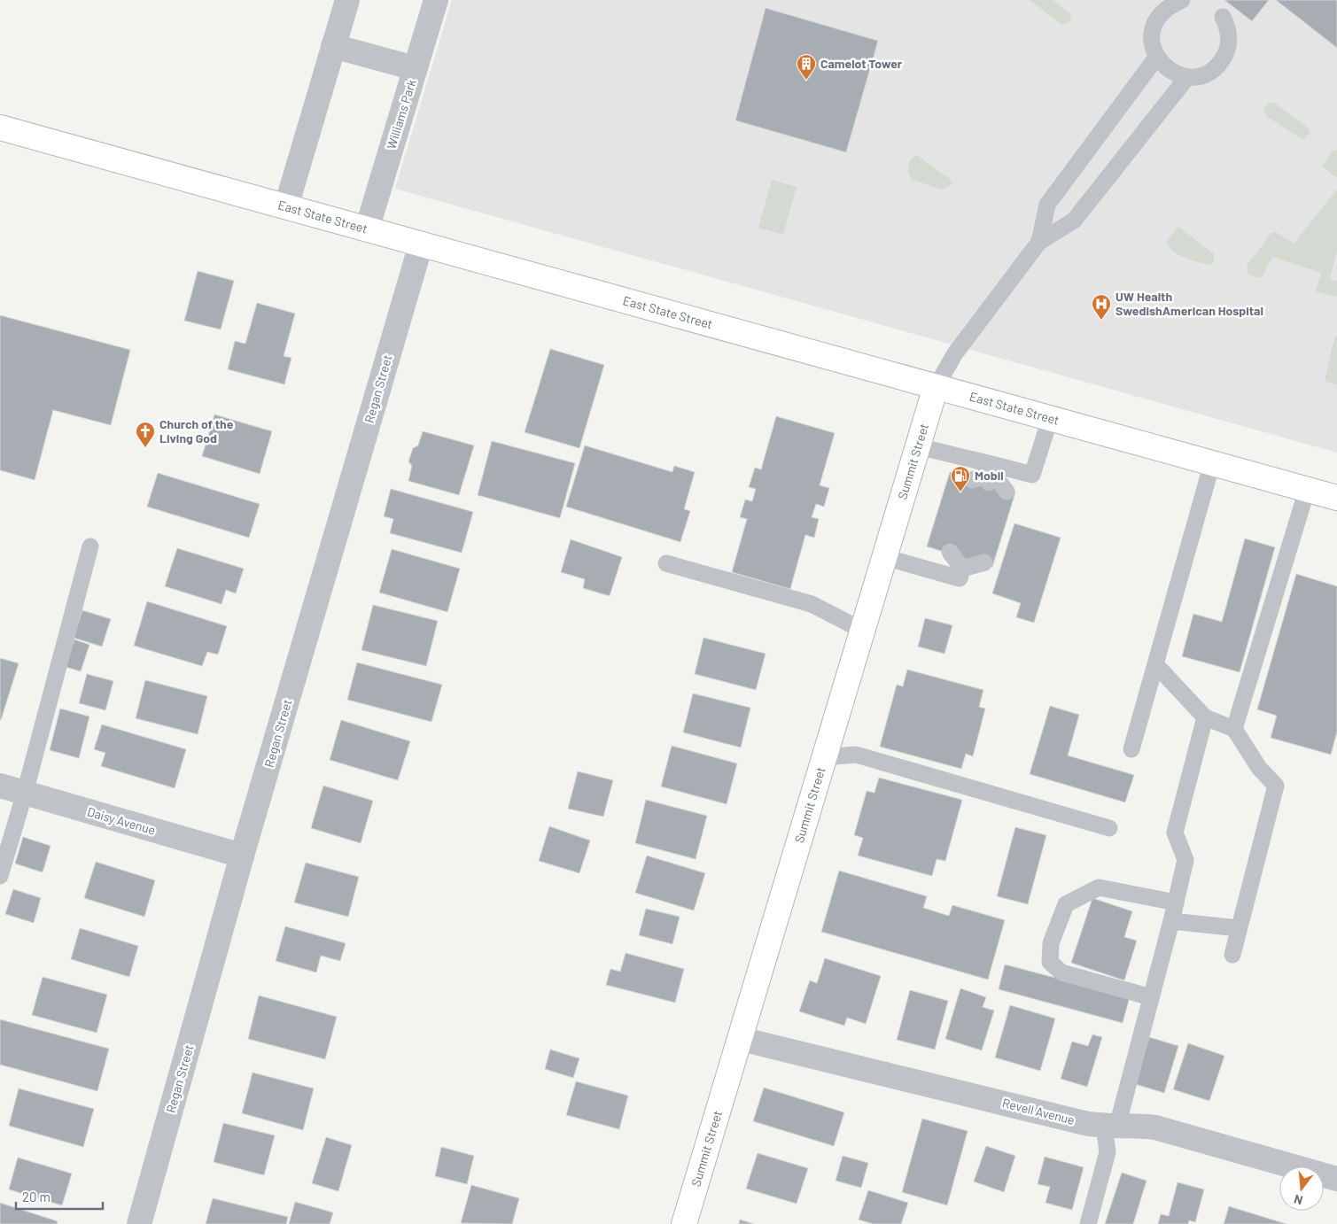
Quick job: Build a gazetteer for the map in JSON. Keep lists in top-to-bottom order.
{
  "streets": {
    "main road": ["East State Street", "Summit Street"],
    "street": [
      "Williams Park",
      "Regan Street",
      "Daisy Avenue",
      "Revell Avenue"
    ]
  },
  "crossings": [
    ["Williams Park", "East State Street"],
    ["East State Street", "Regan Street"],
    ["East State Street", "Summit Street"],
    ["Regan Street", "Daisy Avenue"],
    ["Summit Street", "Revell Avenue"]
  ],
  "places": {
    "building": ["Camelot Tower"],
    "hospital": ["UW Health SwedishAmerican Hospital"],
    "church": ["Church of the Living God"],
    "fuel station": ["Mobil"]
  },
  "scale_bar": "20 m",
  "north": "bottom"
}
